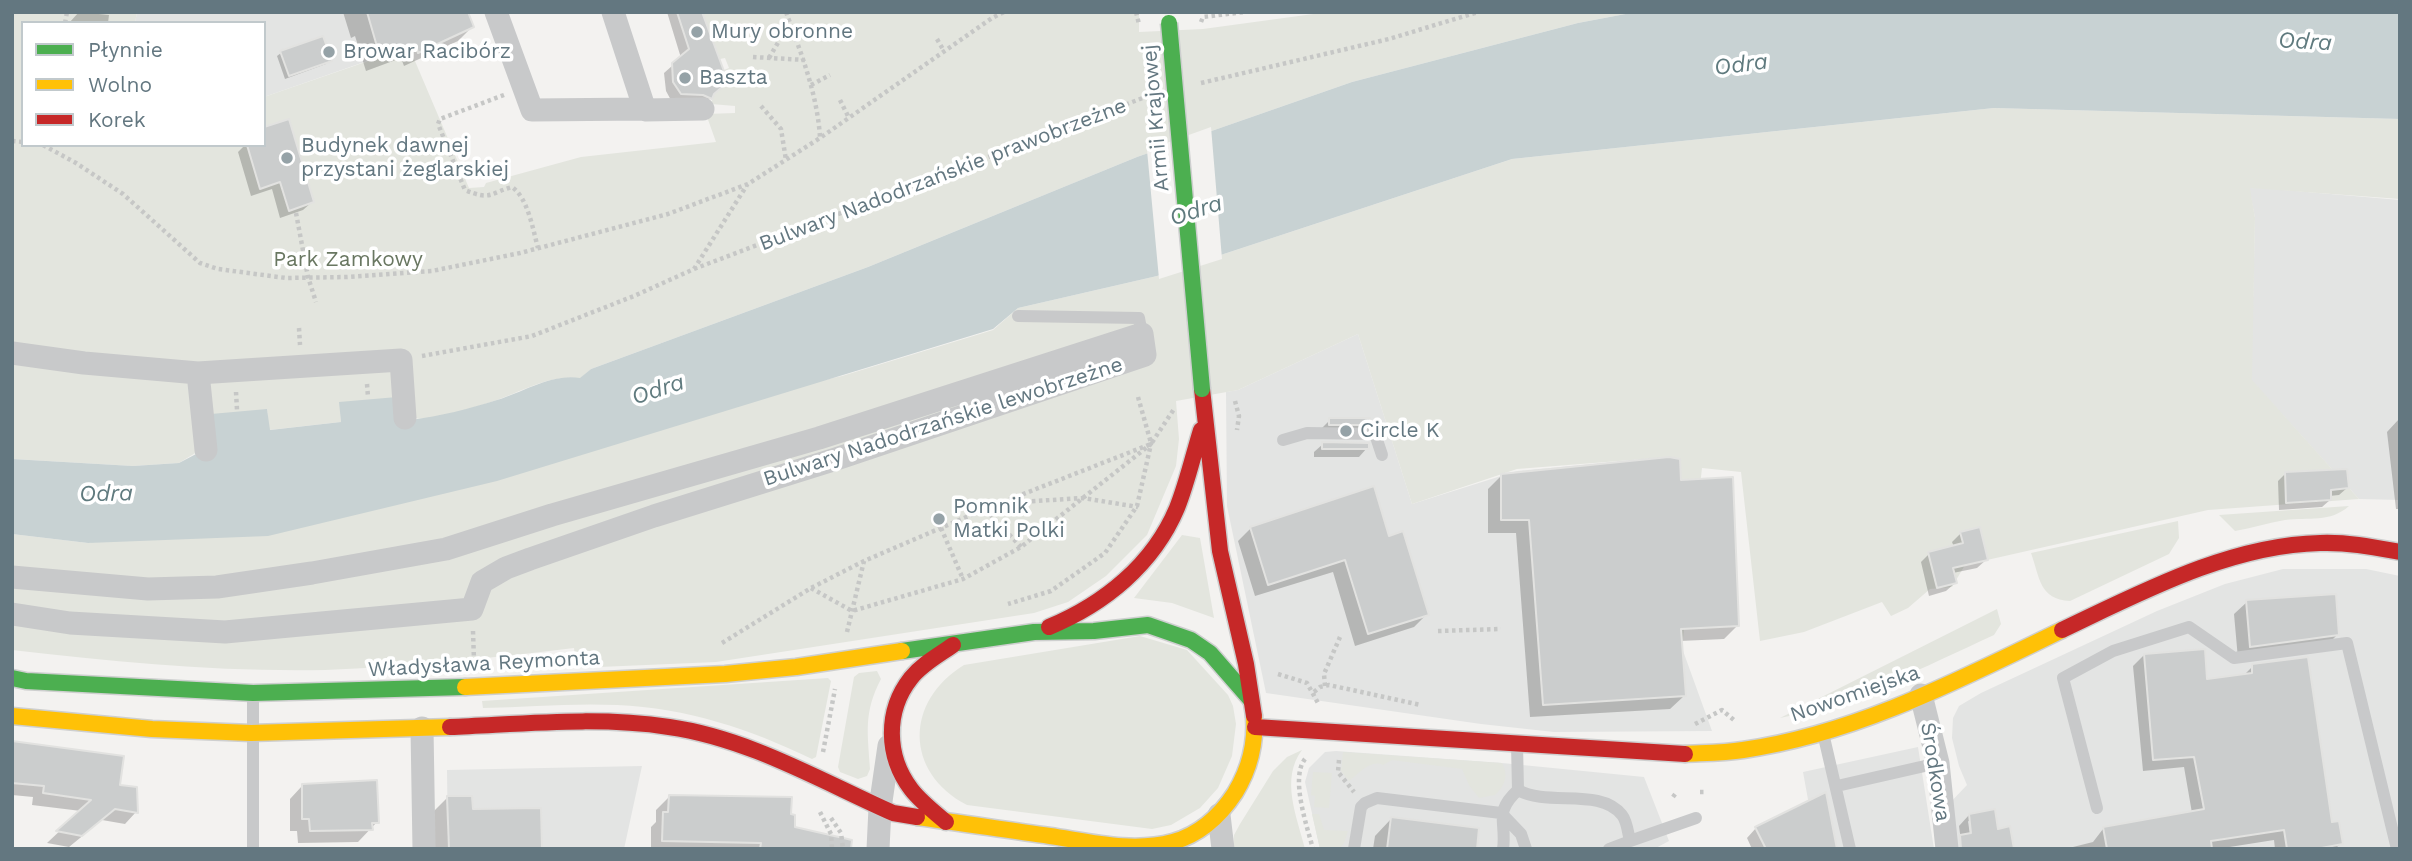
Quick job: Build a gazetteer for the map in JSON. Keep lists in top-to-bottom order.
{
  "streets": {
    "main road": ["Armii Krajowej", "Władysława Reymonta", "Nowomiejska"],
    "street": ["Bulwary Nadodrzańskie lewobrzeżne", "Środkowa"],
    "path": ["Bulwary Nadodrzańskie prawobrzeżne"]
  },
  "crossings": [
    ["Armii Krajowej", "Władysława Reymonta"],
    ["Armii Krajowej", "Nowomiejska"],
    ["Nowomiejska", "Środkowa"]
  ],
  "water": ["Odra"],
  "parks": ["Park Zamkowy"],
  "places": [
    "Mury obronne",
    "Browar Racibórz",
    "Baszta",
    "Budynek dawnej przystani żeglarskiej",
    "Circle K",
    "Pomnik Matki Polki"
  ],
  "legend": ["Płynnie", "Wolno", "Korek"]
}
